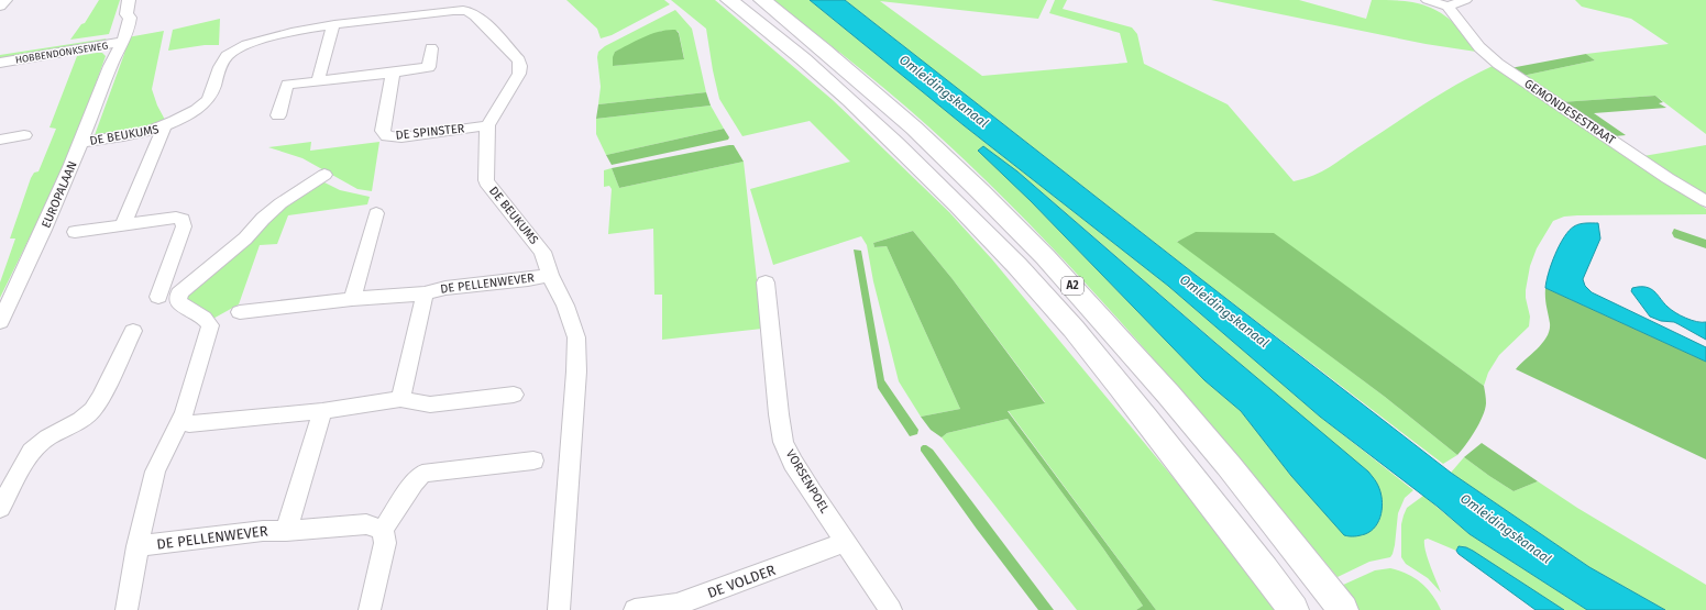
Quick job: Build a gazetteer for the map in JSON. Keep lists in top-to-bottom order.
{
  "streets": {
    "highway": ["A2"],
    "street": [
      "HOBBENDONKSEWEG",
      "GEMONDESESTRAAT",
      "DE SPINSTER",
      "DE BEUKUMS",
      "EUROPALAAN",
      "DE PELLENWEVER",
      "VORSENPOEL",
      "DE VOLDER"
    ]
  },
  "crossings": [
    ["HOBBENDONKSEWEG", "EUROPALAAN"],
    ["DE SPINSTER", "DE BEUKUMS"],
    ["DE BEUKUMS", "EUROPALAAN"],
    ["DE BEUKUMS", "DE PELLENWEVER"],
    ["VORSENPOEL", "DE VOLDER"]
  ],
  "water": ["Omleidingskanaal"]
}
